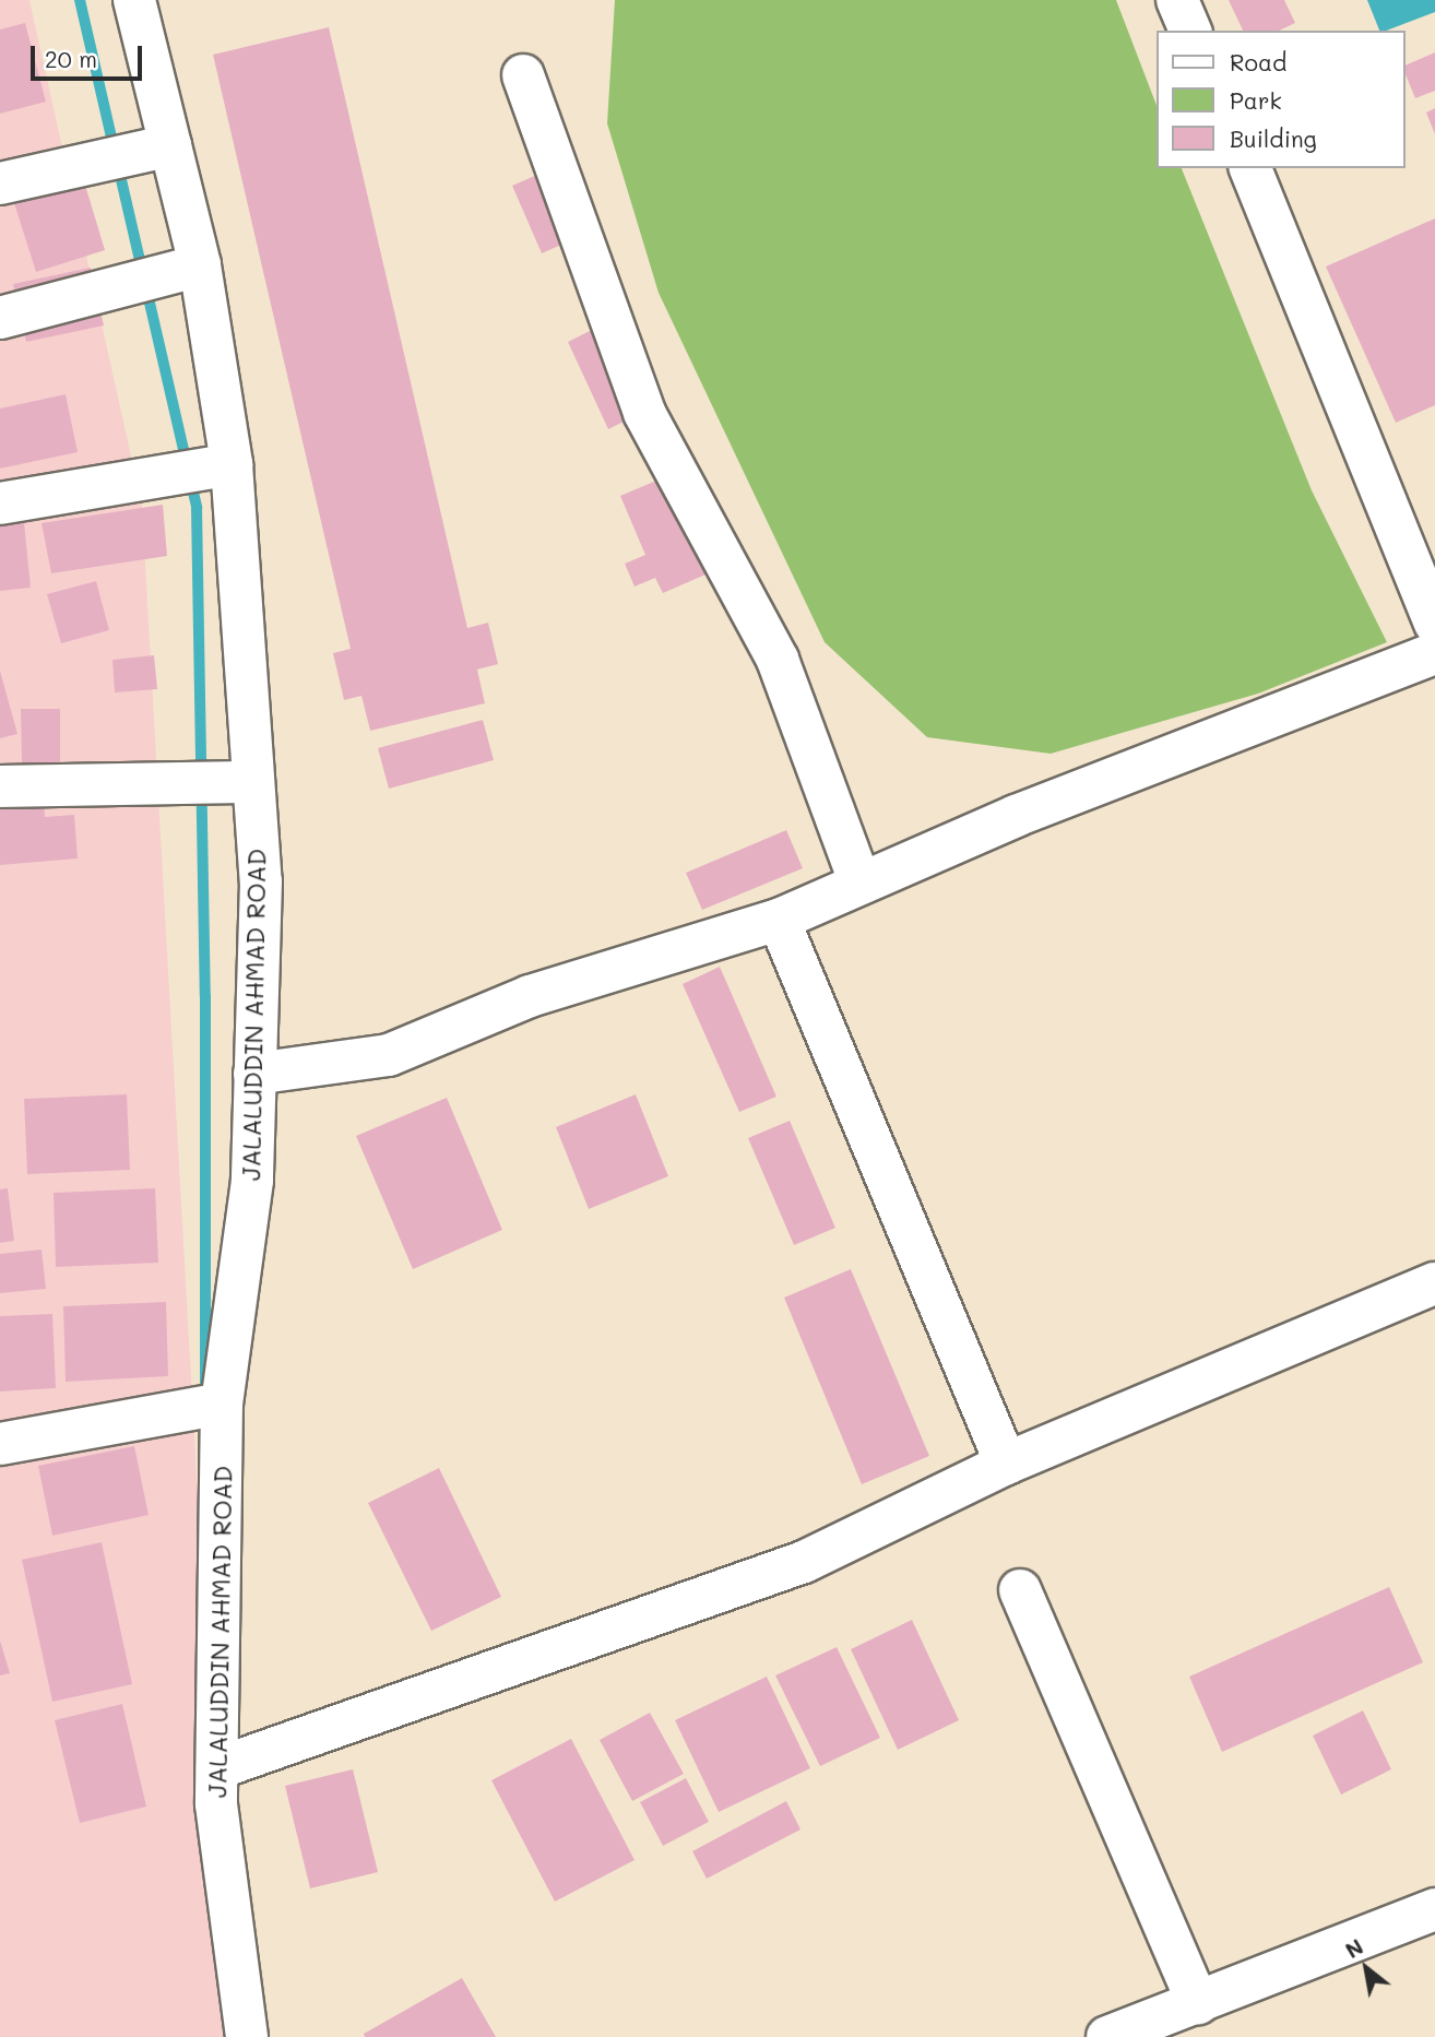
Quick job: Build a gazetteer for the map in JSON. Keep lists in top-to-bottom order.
{
  "streets": {
    "street": ["JALALUDDIN AHMAD ROAD"]
  },
  "legend": ["Road", "Park", "Building"],
  "scale_bar": "20 m",
  "north": "top left"
}
